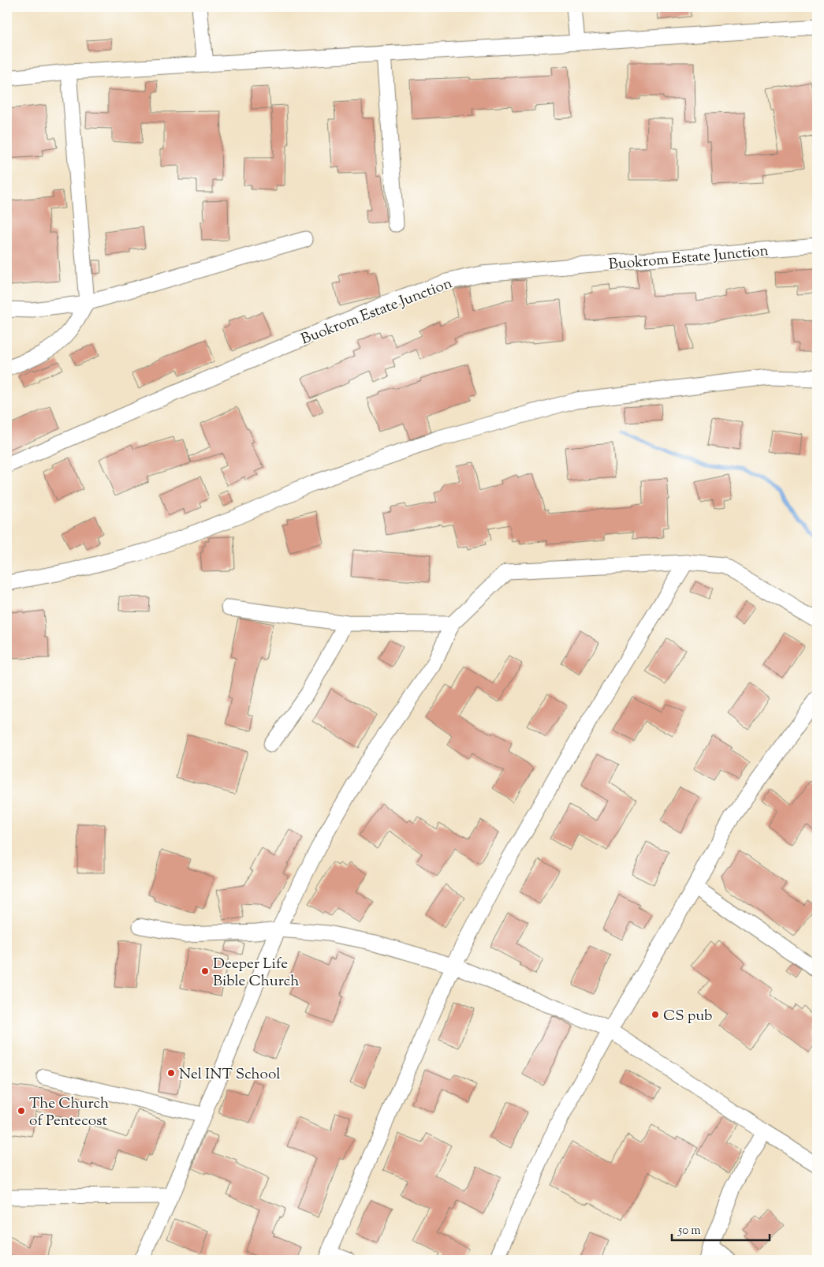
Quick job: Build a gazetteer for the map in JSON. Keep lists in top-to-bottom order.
{
  "streets": {
    "street": ["Buokrom Estate Junction"]
  },
  "places": [
    "Deeper Life Bible Church",
    "CS pub",
    "Nel INT School",
    "The Church of Pentecost"
  ],
  "scale_bar": "50 m"
}
